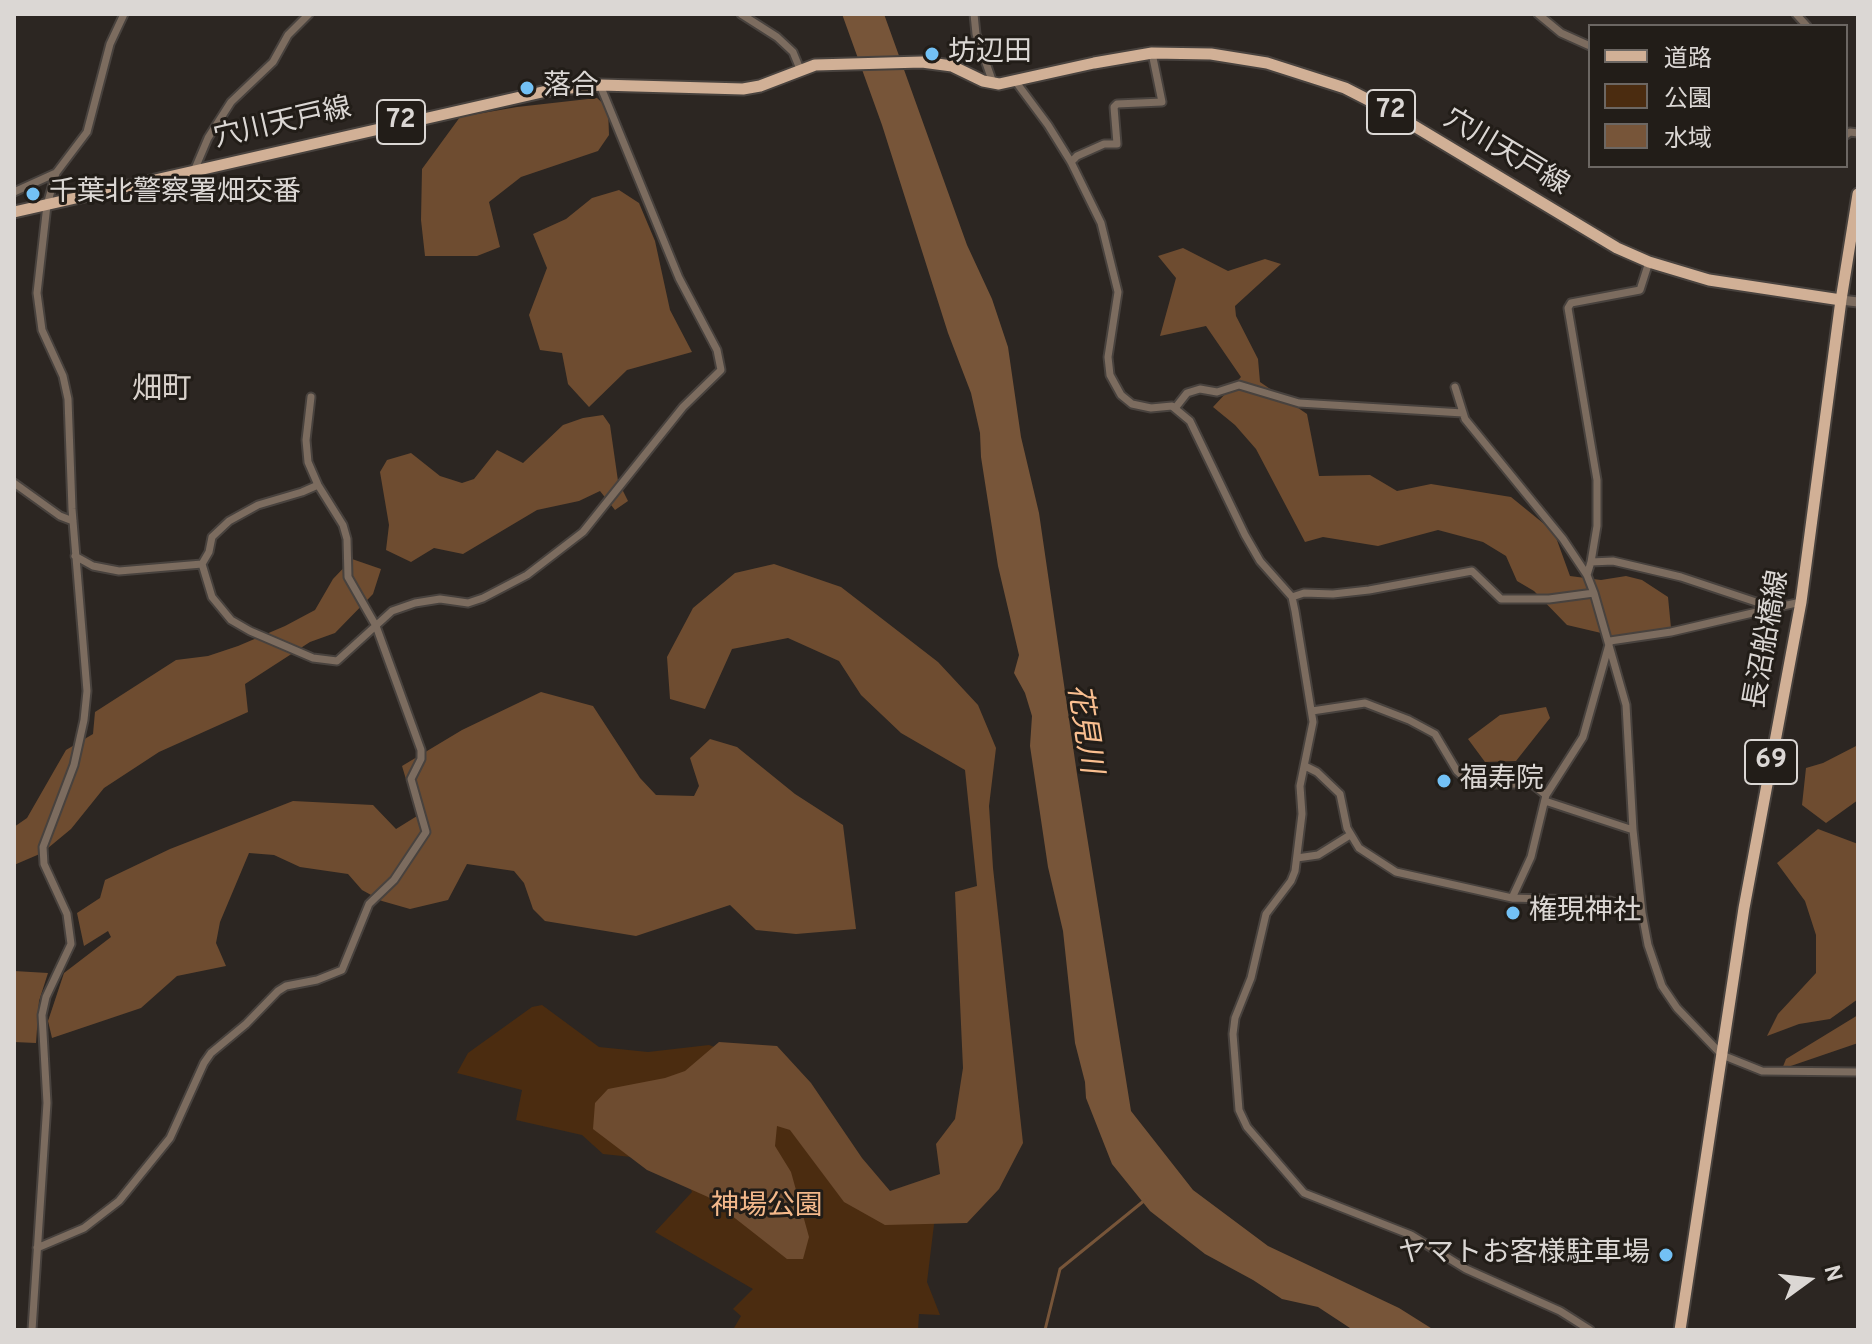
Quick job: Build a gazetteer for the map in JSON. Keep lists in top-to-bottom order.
{
  "streets": {
    "main road": [
      "72",
      "穴川天戸線",
      "長沼船橋線",
      "69"
    ]
  },
  "crossings": [
    ["穴川天戸線", "長沼船橋線"]
  ],
  "districts": ["畑町"],
  "water": ["花見川"],
  "parks": ["神場公園"],
  "places": [
    "坊辺田",
    "落合",
    "千葉北警察署畑交番",
    "福寿院",
    "権現神社",
    "ヤマトお客様駐車場"
  ],
  "legend": ["道路", "公園", "水域"],
  "north": "right"
}
